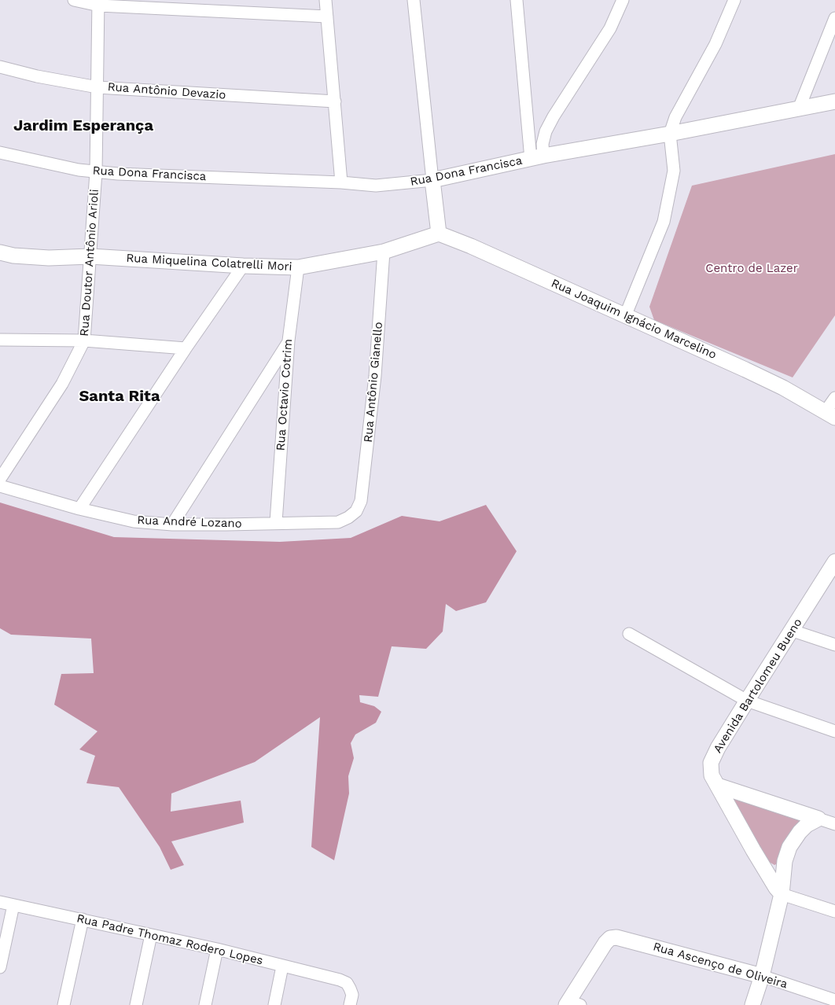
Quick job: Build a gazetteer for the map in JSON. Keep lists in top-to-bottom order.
{
  "streets": {
    "street": [
      "Rua Antônio Devazio",
      "Rua Dona Francisca",
      "Rua Doutor Antônio Arioli",
      "Rua Miquelina Colatrelli Mori",
      "Rua Joaquim Ignácio Marcelino",
      "Rua Antônio Gianello",
      "Rua Octavio Cotrim",
      "Rua André Lozano",
      "Avenida Bartolomeu Bueno",
      "Rua Padre Thomaz Rodero Lopes",
      "Rua Ascenço de Oliveira"
    ]
  },
  "crossings": [
    ["Rua Antônio Devazio", "Rua Doutor Antônio Arioli"],
    ["Rua Dona Francisca", "Rua Doutor Antônio Arioli"],
    ["Rua Doutor Antônio Arioli", "Rua Miquelina Colatrelli Mori"],
    ["Rua Miquelina Colatrelli Mori", "Rua Joaquim Ignácio Marcelino"],
    ["Rua Miquelina Colatrelli Mori", "Rua Antônio Gianello"],
    ["Rua Miquelina Colatrelli Mori", "Rua Octavio Cotrim"],
    ["Rua Antônio Gianello", "Rua André Lozano"],
    ["Rua Octavio Cotrim", "Rua André Lozano"]
  ],
  "districts": ["Jardim Esperança", "Santa Rita"],
  "parks": ["Centro de Lazer"]
}
